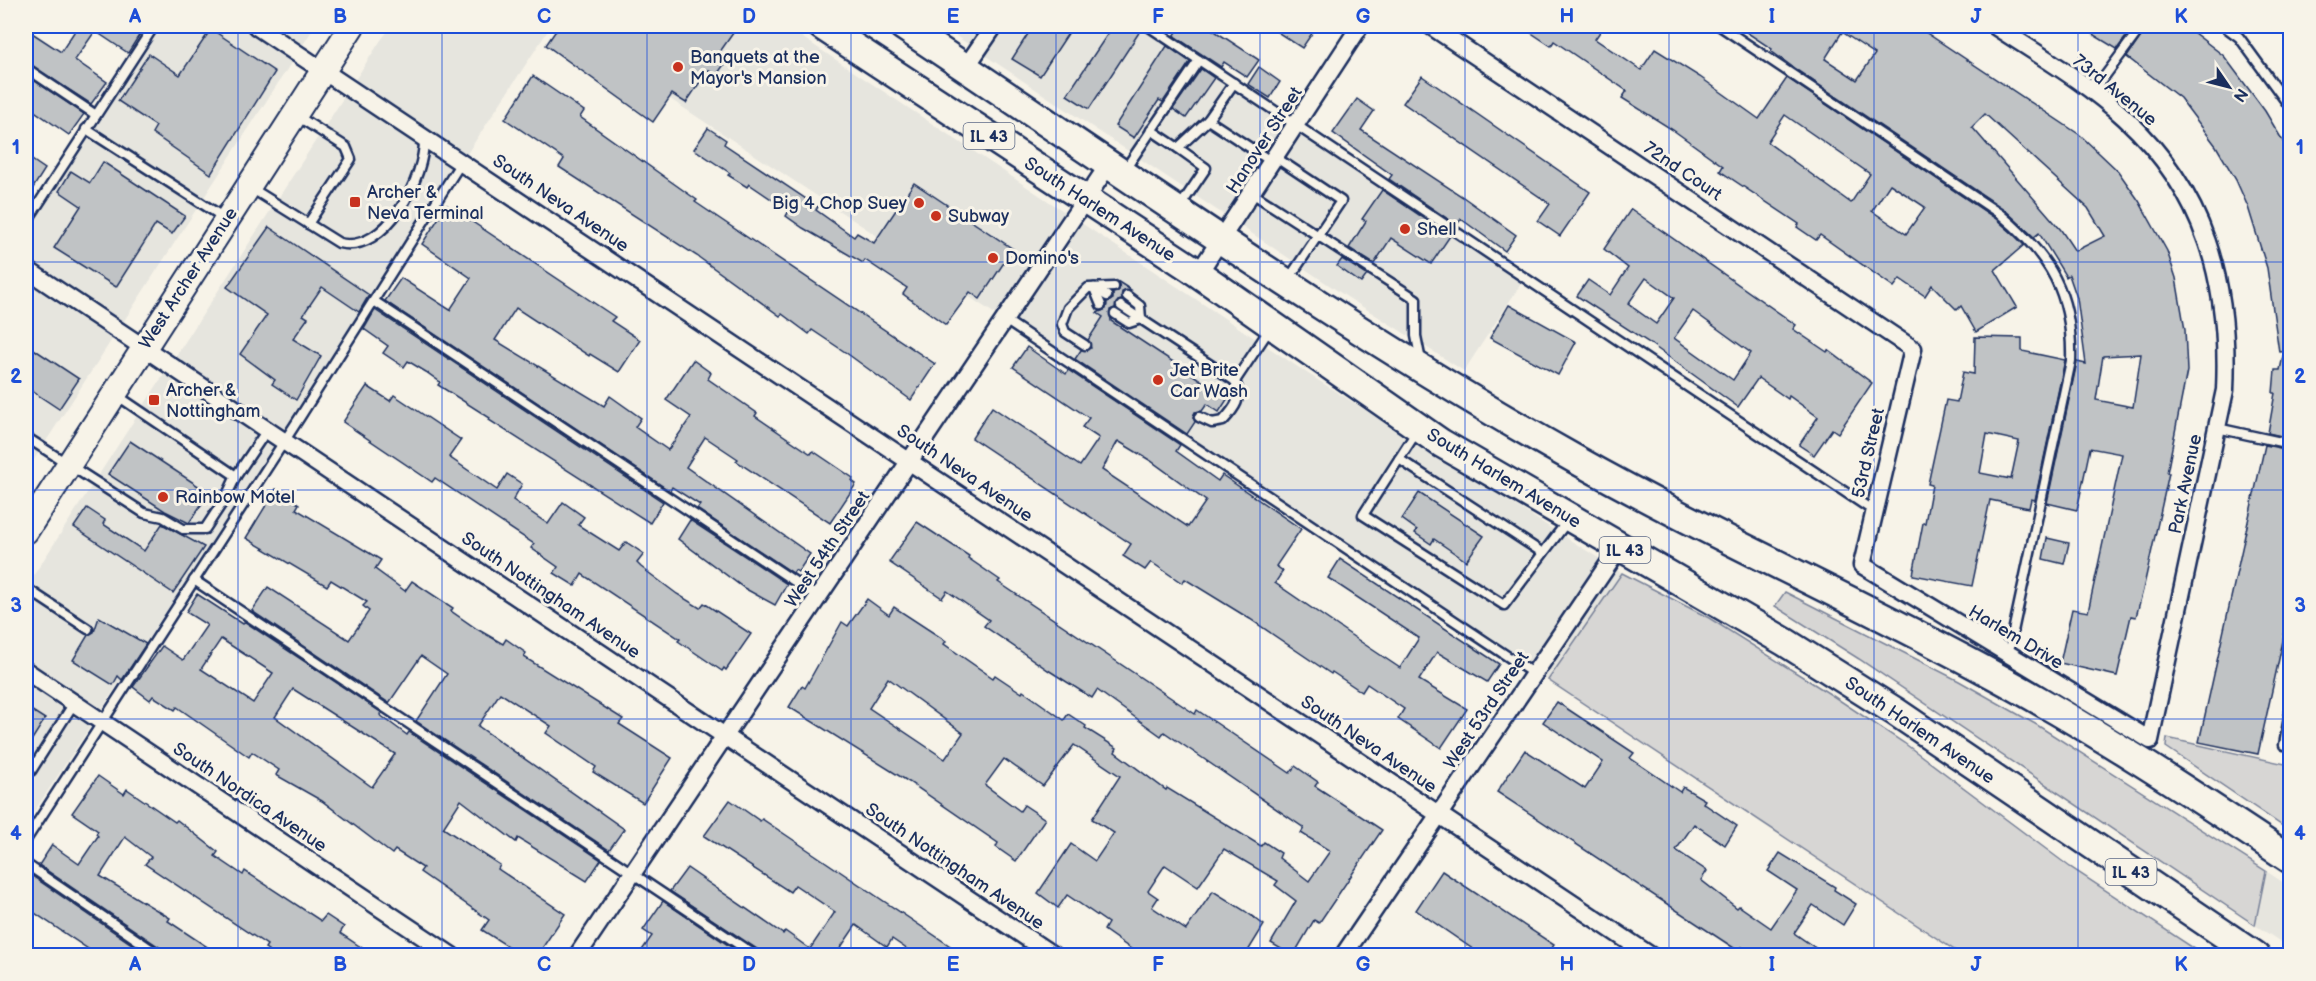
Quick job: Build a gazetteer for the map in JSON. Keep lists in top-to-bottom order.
{
  "streets": {
    "main road": ["IL 43", "South Harlem Avenue", "West Archer Avenue"],
    "street": [
      "73rd Avenue",
      "Hanover Street",
      "72nd Court",
      "South Neva Avenue",
      "53rd Street",
      "Park Avenue",
      "West 54th Street",
      "South Nottingham Avenue",
      "Harlem Drive",
      "West 53rd Street",
      "South Nordica Avenue"
    ]
  },
  "crossings": [
    ["73rd Avenue", "Park Avenue"],
    ["IL 43", "Hanover Street"],
    ["IL 43", "West 54th Street"],
    ["Hanover Street", "South Harlem Avenue"],
    ["72nd Court", "53rd Street"],
    ["South Neva Avenue", "West Archer Avenue"],
    ["South Neva Avenue", "West 54th Street"],
    ["South Neva Avenue", "West 53rd Street"],
    ["South Harlem Avenue", "West 54th Street"],
    ["South Harlem Avenue", "West 53rd Street"],
    ["West Archer Avenue", "South Nottingham Avenue"],
    ["53rd Street", "Harlem Drive"],
    ["Park Avenue", "Harlem Drive"],
    ["West 54th Street", "South Nottingham Avenue"]
  ],
  "places": {
    "other": [
      "Banquets at the Mayor's Mansion",
      "Big 4 Chop Suey",
      "Subway",
      "Shell",
      "Domino's",
      "Jet Brite Car Wash",
      "Rainbow Motel"
    ],
    "transit": ["Archer & Neva Terminal", "Archer & Nottingham"]
  },
  "north": "bottom right",
  "grid": {
    "columns": [
      "A",
      "B",
      "C",
      "D",
      "E",
      "F",
      "G",
      "H",
      "I",
      "J",
      "K"
    ],
    "rows": [
      "1",
      "2",
      "3",
      "4"
    ]
  }
}
